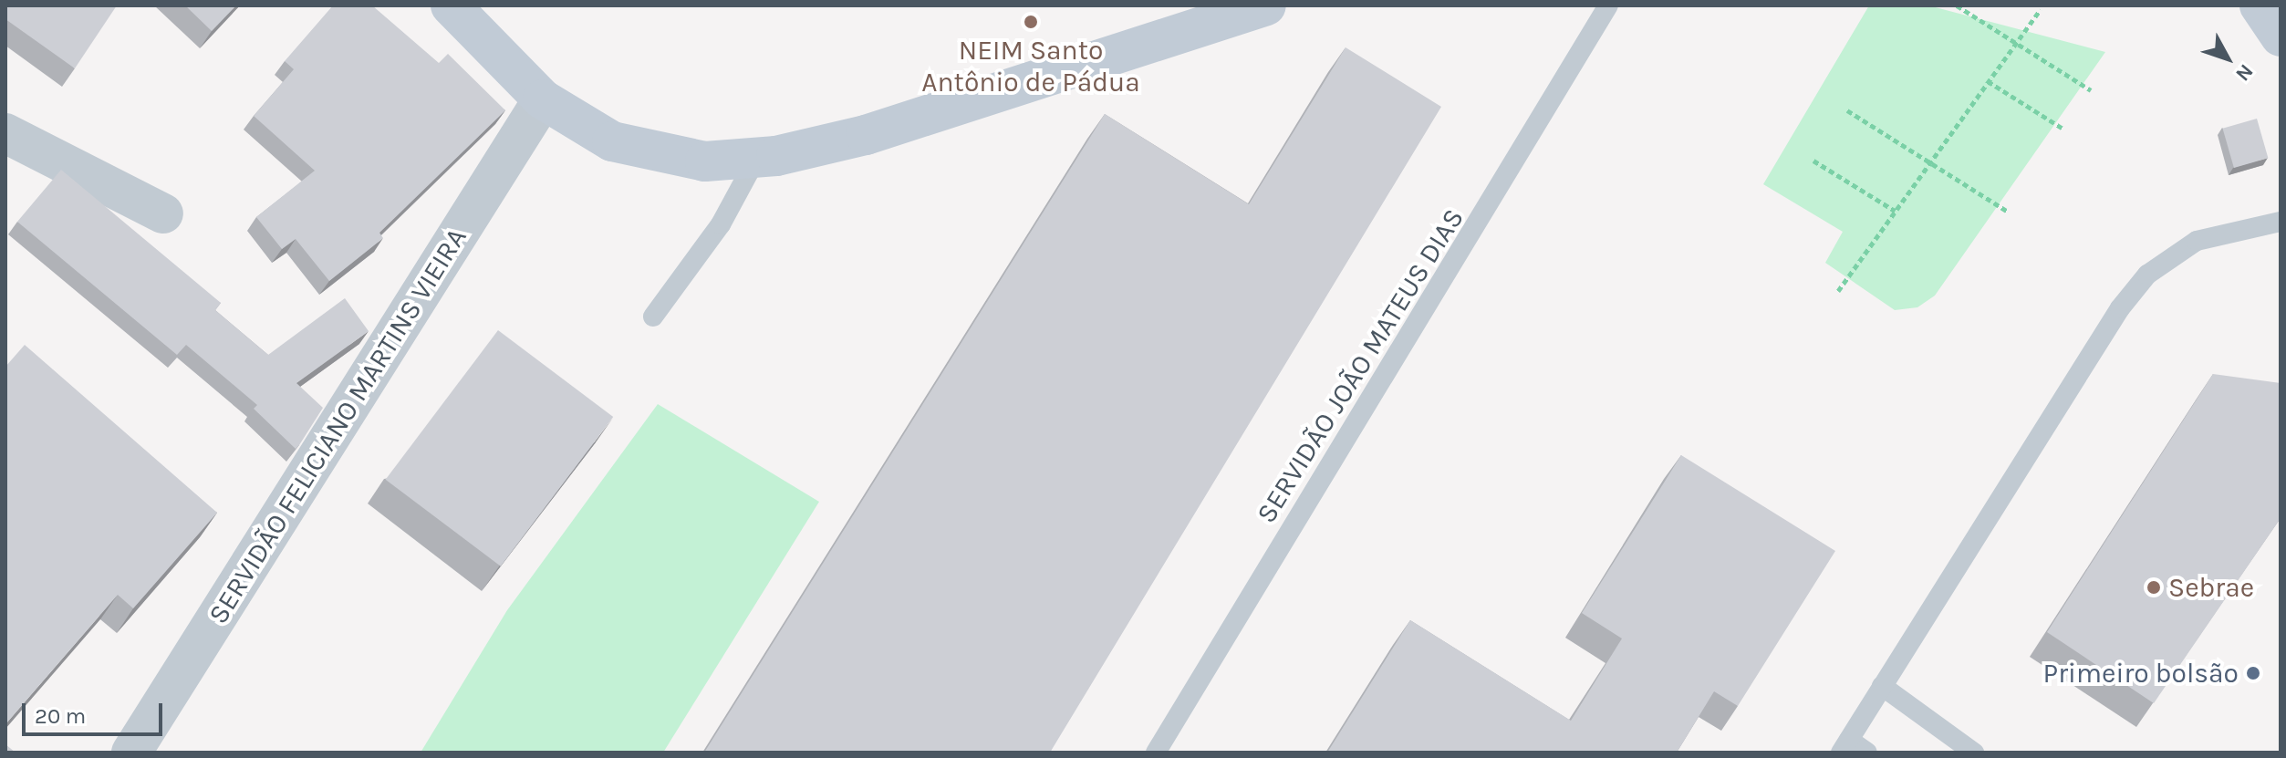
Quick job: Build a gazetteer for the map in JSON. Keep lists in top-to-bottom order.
{
  "streets": {
    "street": ["SERVIDÃO FELICIANO MARTINS VIEIRA"],
    "lane": ["SERVIDÃO JOÃO MATEUS DIAS"]
  },
  "places": ["NEIM Santo Antônio de Pádua", "Sebrae", "Primeiro bolsão"],
  "scale_bar": "20 m",
  "north": "bottom right"
}
